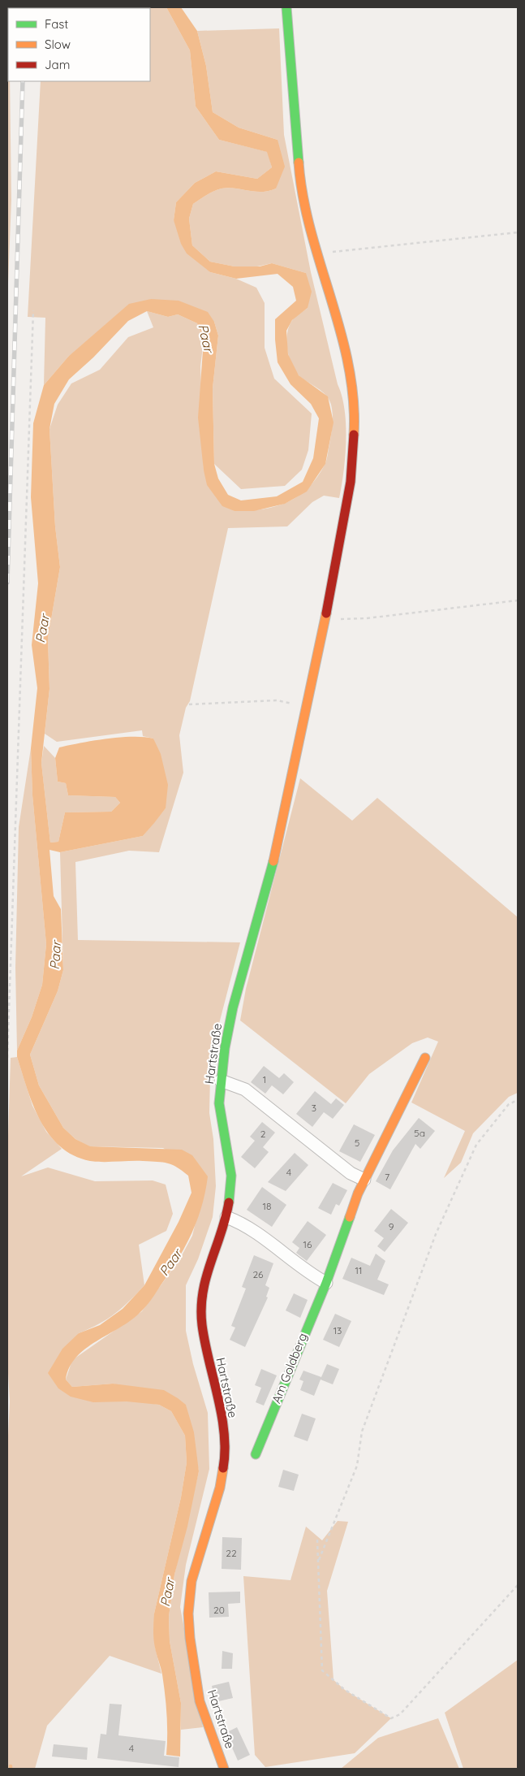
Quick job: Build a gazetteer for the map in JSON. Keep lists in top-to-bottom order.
{
  "streets": {
    "street": ["Hartstraße", "Am Goldberg"]
  },
  "water": ["Paar"],
  "house_numbers": [
    "1",
    "3",
    "5a",
    "2",
    "5",
    "4",
    "7",
    "18",
    "9",
    "16",
    "11",
    "26",
    "13",
    "22",
    "20",
    "4"
  ],
  "legend": ["Fast", "Slow", "Jam"]
}
